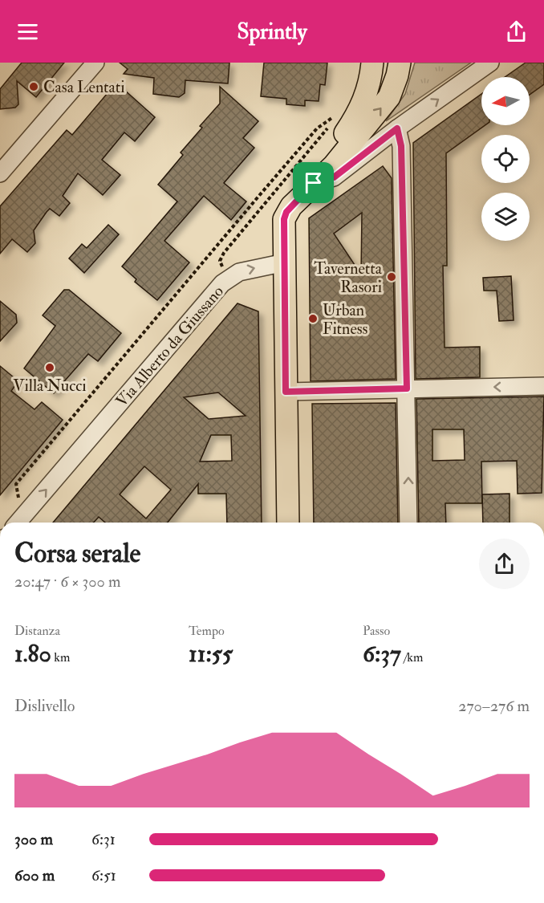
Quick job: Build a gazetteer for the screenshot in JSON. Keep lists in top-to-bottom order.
{
  "streets": {
    "street": ["Via Alberto da Giussano"]
  },
  "one_way": ["Via Alberto da Giussano"],
  "places": [
    "Casa Lentati",
    "Tavernetta Rasori",
    "Urban Fitness",
    "Villa Nucci"
  ],
  "north": "left",
  "page": {
    "header": "Sprintly",
    "heading": ["Corsa serale", "20:47 · 6 × 300 m"],
    "stats": [
      ["Distanza", "1.80 km"],
      ["Tempo", "11:55"],
      ["Passo", "6:37 /km"]
    ],
    "chart": ["Dislivello", "270–276 m"],
    "list": [
      {
        "name": "300 m",
        "note": "6:31"
      },
      {
        "name": "600 m",
        "note": "6:51"
      }
    ]
  }
}
